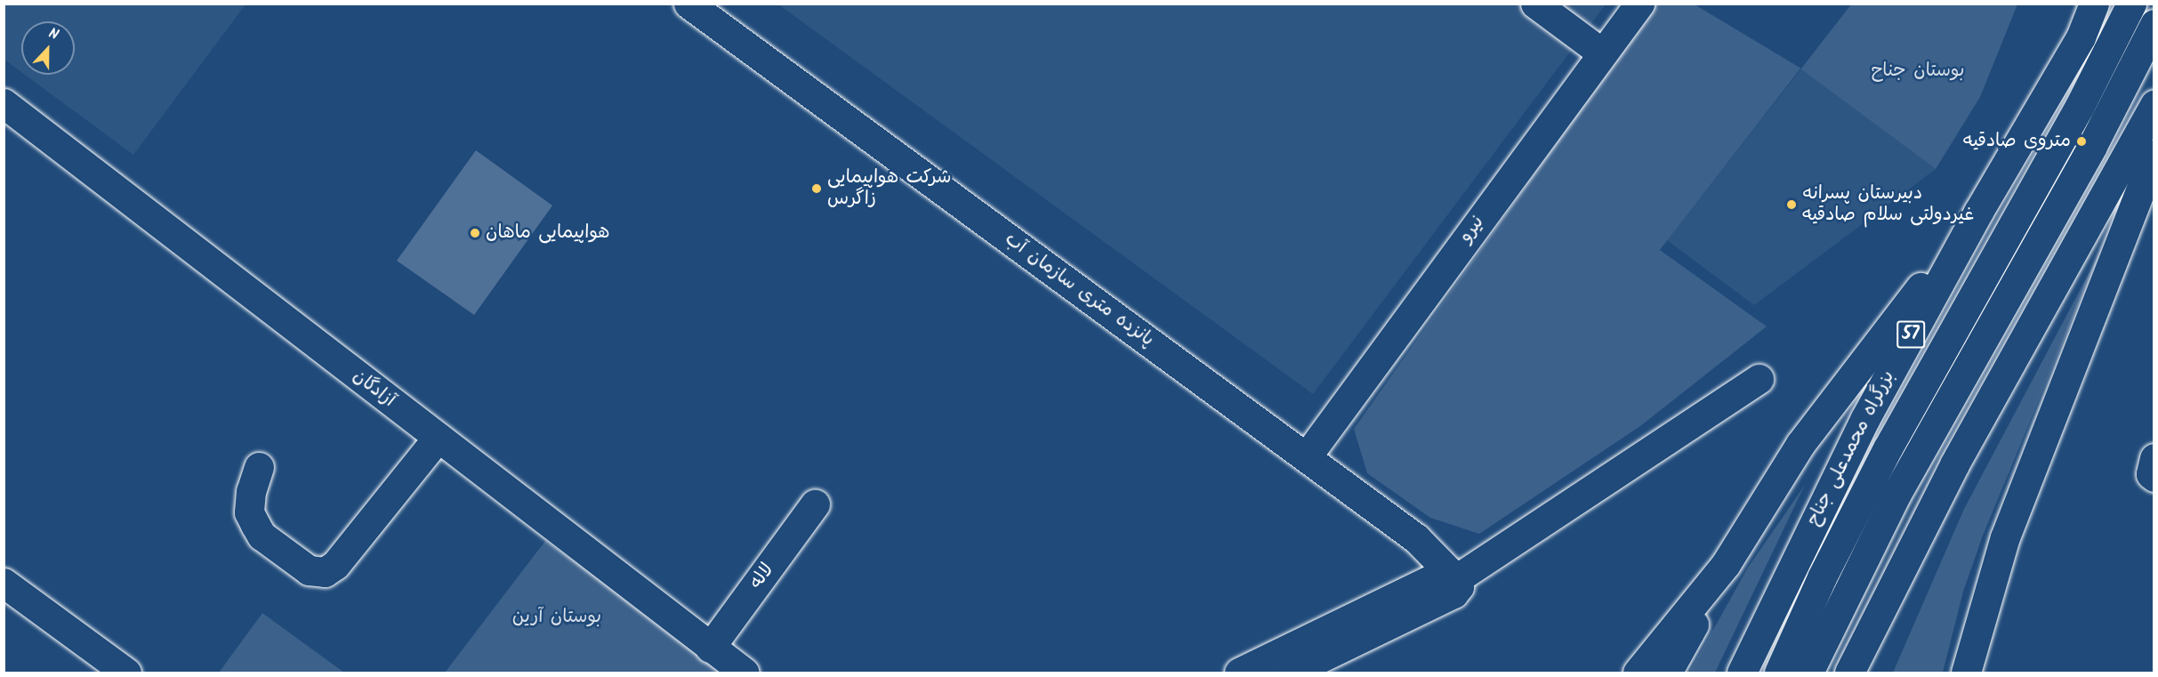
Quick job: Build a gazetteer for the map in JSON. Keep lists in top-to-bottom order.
{
  "streets": {
    "main road": [
      "نیرو",
      "پانزده متری سازمان آب",
      "57",
      "آزادگان",
      "بزرگراه محمدعلی جناح",
      "لاله"
    ]
  },
  "crossings": [
    ["نیرو", "پانزده متری سازمان آب"],
    ["آزادگان", "لاله"]
  ],
  "parks": ["بوستان جناح", "بوستان آرین"],
  "places": [
    "متروی صادقیه",
    "شرکت هواپیمایی زاگرس",
    "دبیرستان پسرانه غیردولتی سلام صادقیه",
    "هواپیمایی ماهان"
  ],
  "north": "top"
}
